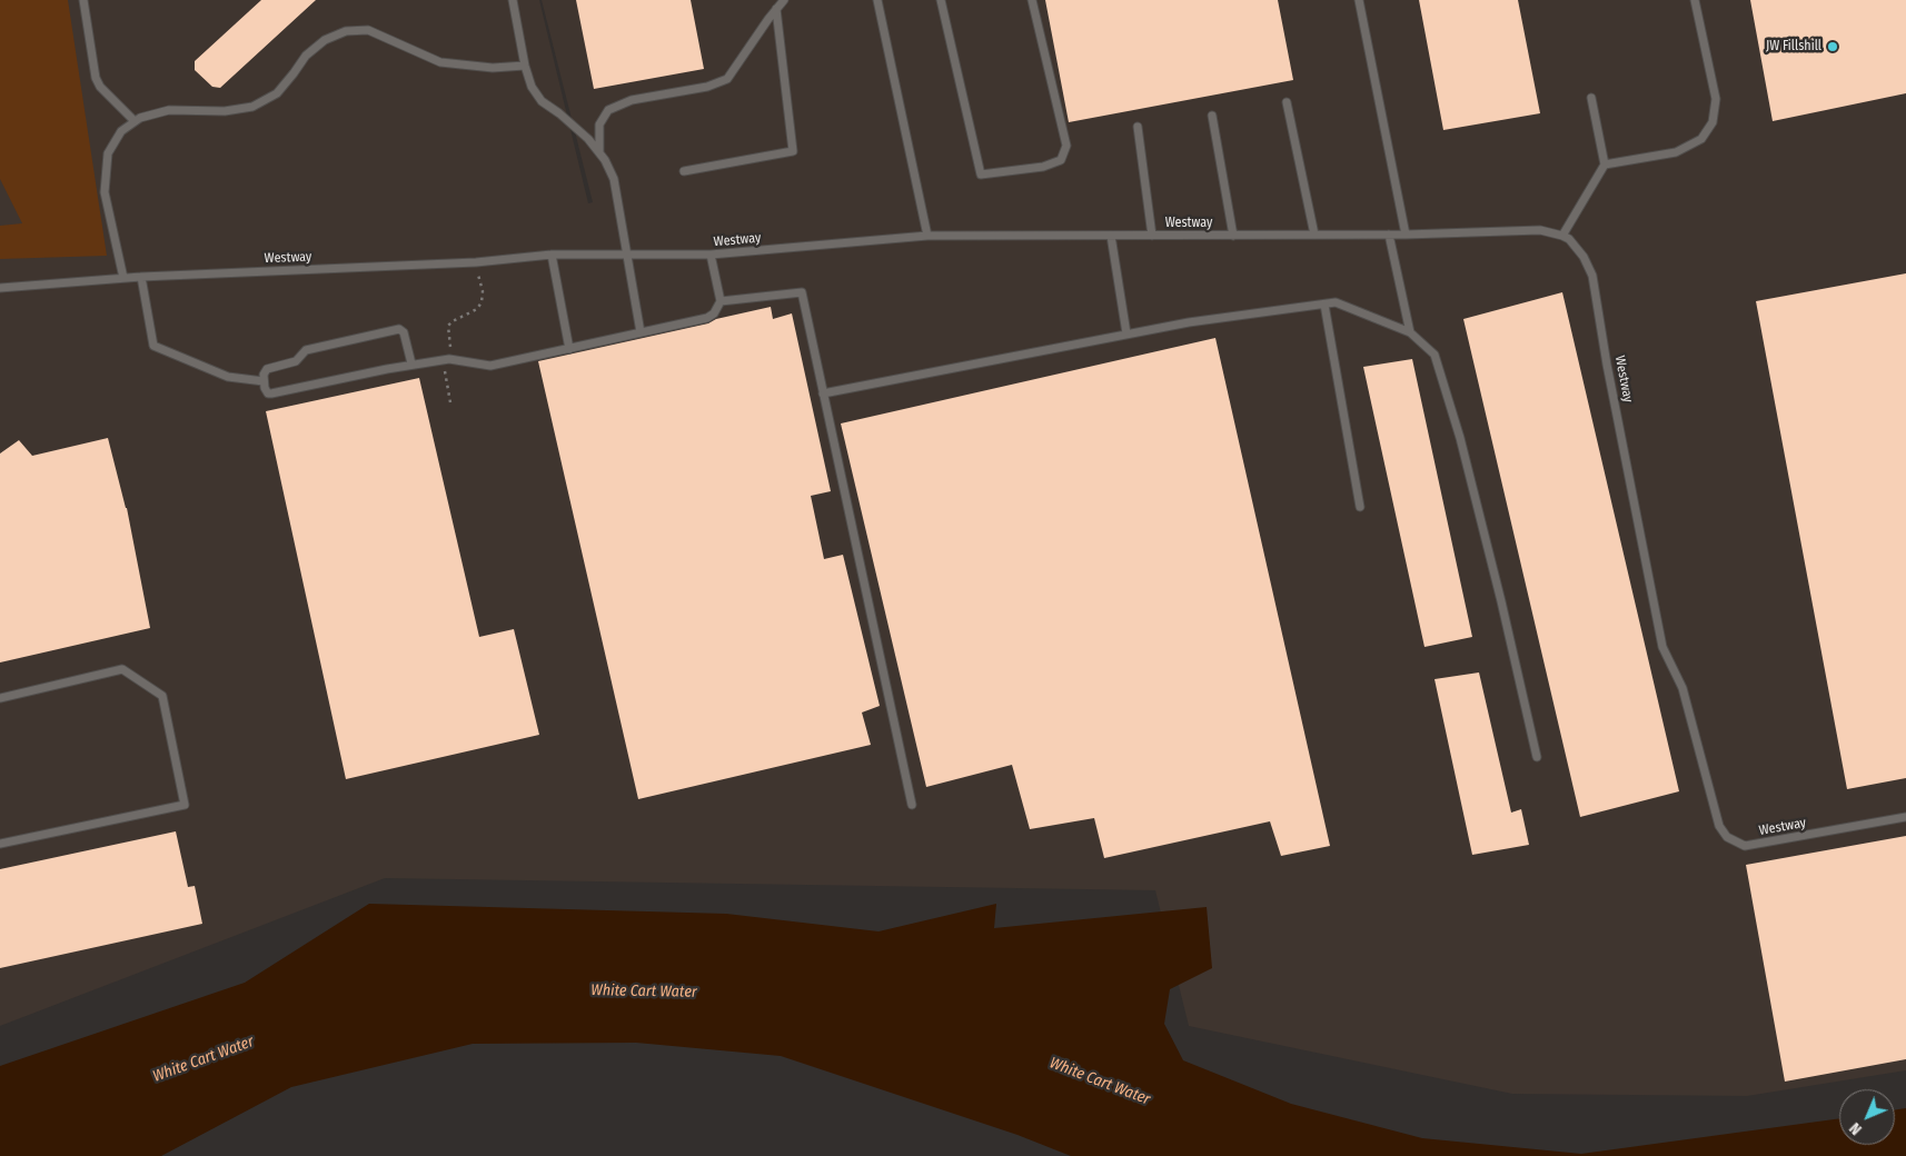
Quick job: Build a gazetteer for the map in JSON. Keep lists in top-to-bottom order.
{
  "streets": {
    "lane": ["Westway"]
  },
  "water": ["White Cart Water"],
  "places": ["JW Fillshill"],
  "north": "bottom left"
}
